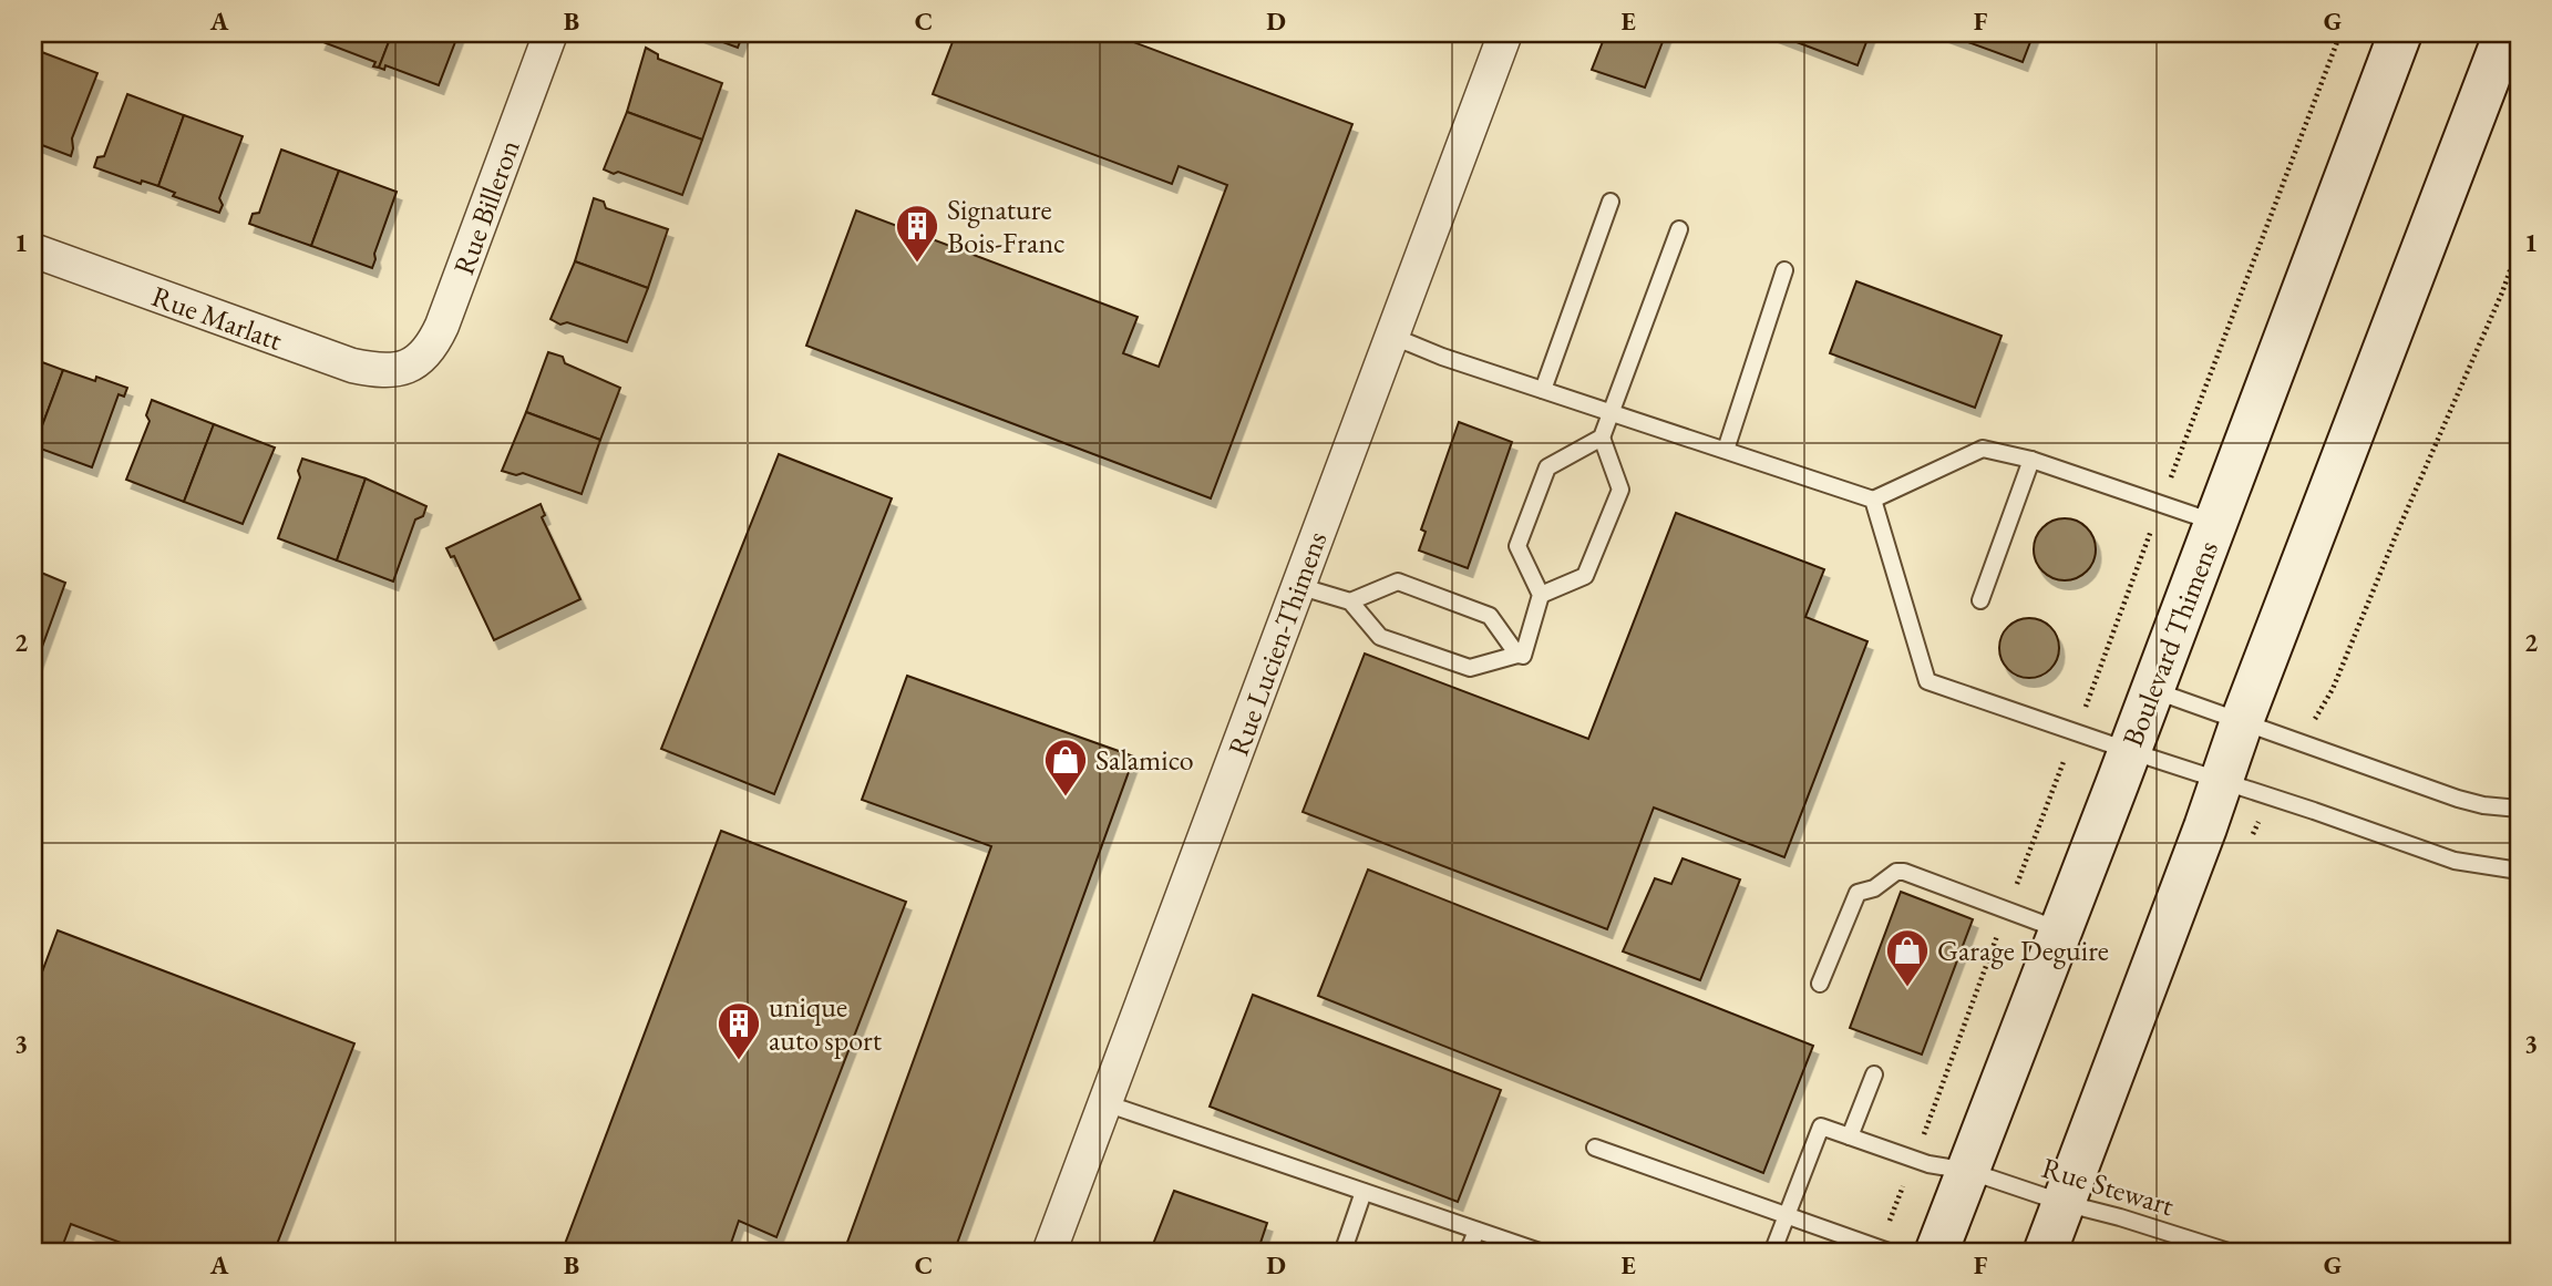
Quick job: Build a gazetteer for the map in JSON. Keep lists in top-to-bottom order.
{
  "streets": {
    "street": [
      "Rue Billeron",
      "Rue Marlatt",
      "Rue Lucien-Thimens",
      "Boulevard Thimens"
    ],
    "lane": ["Rue Stewart"]
  },
  "crossings": [
    ["Rue Billeron", "Rue Marlatt"],
    ["Boulevard Thimens", "Rue Stewart"]
  ],
  "places": {
    "building": ["Signature Bois-Franc", "unique auto sport"],
    "shop": ["Salamico", "Garage Deguire"]
  },
  "grid": {
    "columns": [
      "A",
      "B",
      "C",
      "D",
      "E",
      "F",
      "G"
    ],
    "rows": ["1", "2", "3"]
  }
}
